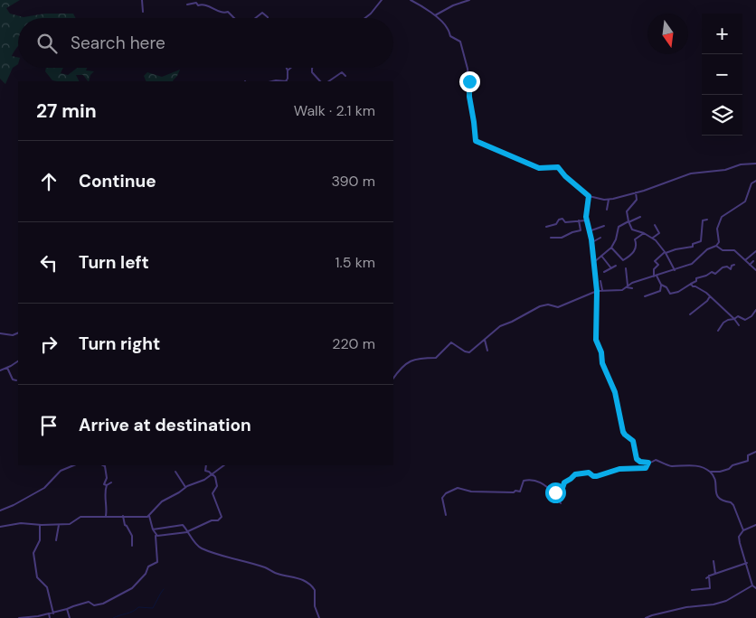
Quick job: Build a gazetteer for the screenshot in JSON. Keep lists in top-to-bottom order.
{
  "north": "bottom",
  "page": {
    "map_buttons": ["+", "−"],
    "search": "Search here",
    "heading": ["27 min", "Walk · 2.1 km"],
    "list": [
      ["Continue", "390 m"],
      ["Turn left", "1.5 km"],
      ["Turn right", "220 m"],
      "Arrive at destination"
    ]
  }
}
